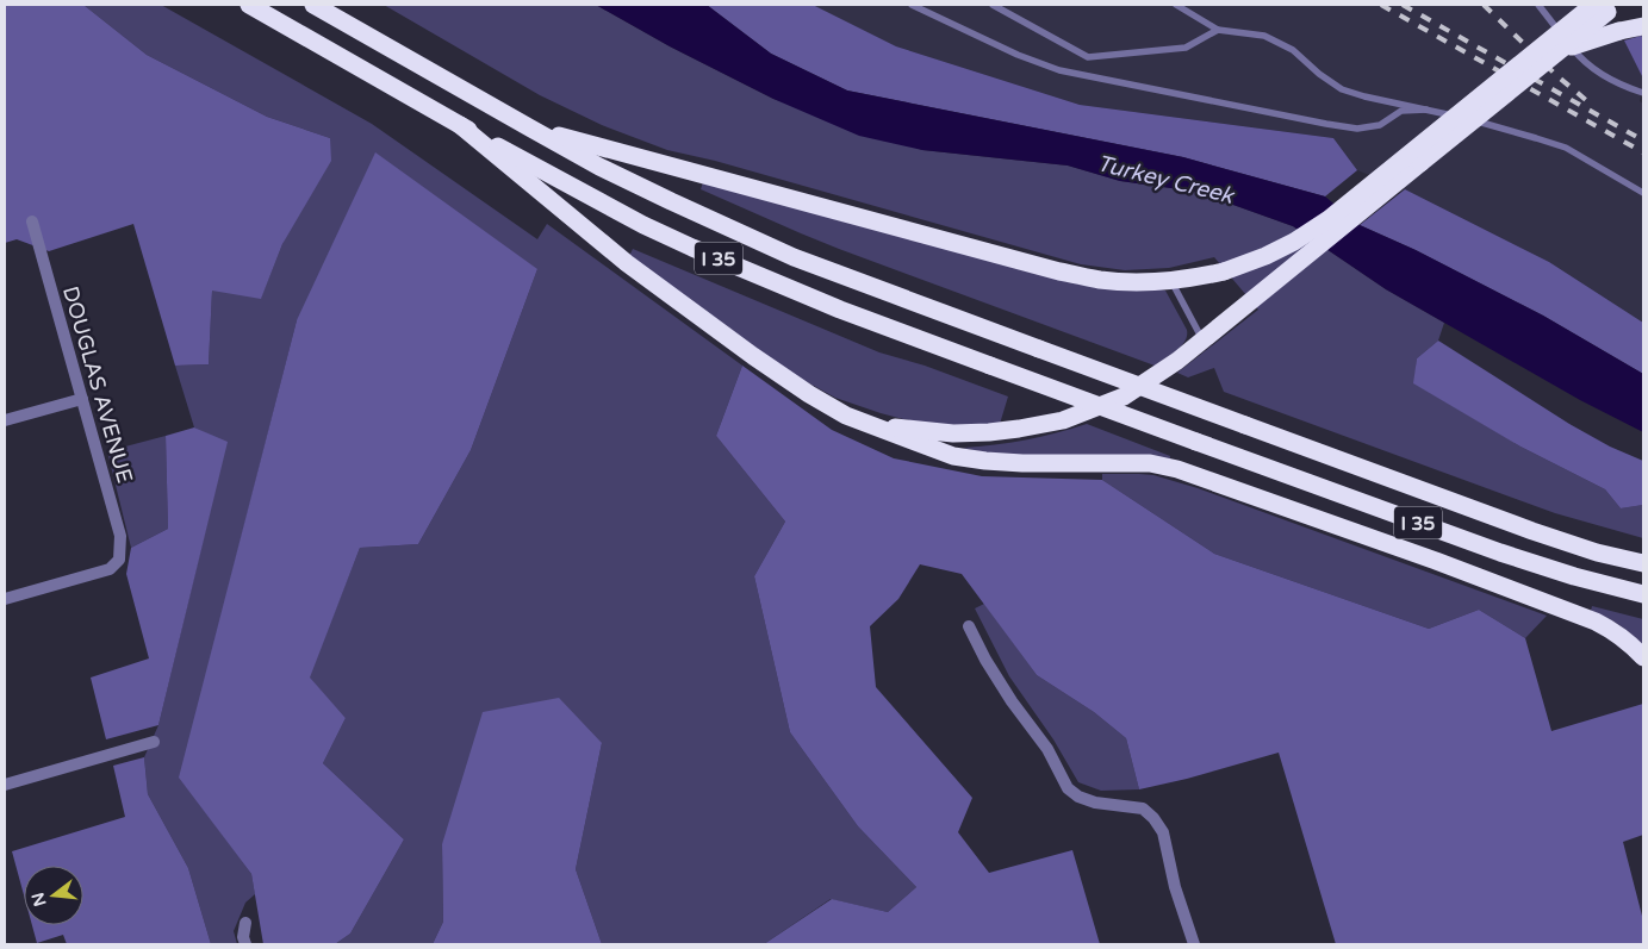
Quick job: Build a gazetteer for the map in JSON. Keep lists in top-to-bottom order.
{
  "streets": {
    "highway": ["I 35"],
    "street": ["DOUGLAS AVENUE"]
  },
  "water": ["Turkey Creek"],
  "north": "left"
}
